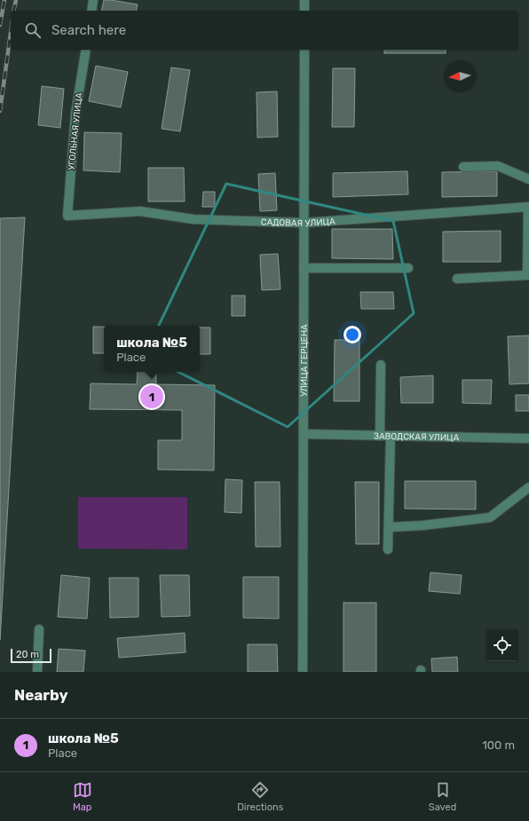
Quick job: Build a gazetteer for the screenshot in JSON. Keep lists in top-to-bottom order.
{
  "streets": {
    "street": [
      "УГОЛЬНАЯ УЛИЦА",
      "САДОВАЯ УЛИЦА",
      "УЛИЦА ГЕРЦЕНА",
      "ЗАВОДСКАЯ УЛИЦА"
    ]
  },
  "crossings": [
    ["УГОЛЬНАЯ УЛИЦА", "САДОВАЯ УЛИЦА"],
    ["САДОВАЯ УЛИЦА", "УЛИЦА ГЕРЦЕНА"],
    ["УЛИЦА ГЕРЦЕНА", "ЗАВОДСКАЯ УЛИЦА"]
  ],
  "scale_bar": "20 m",
  "north": "left",
  "page": {
    "search": "Search here",
    "popup": ["школа №5", "Place"],
    "pins": "1",
    "scale": "20 m",
    "heading": "Nearby",
    "list": [
      {
        "mark": "1",
        "name": "школа №5",
        "note": "Place",
        "value": "100 m"
      }
    ],
    "nav": ["Map", "Directions", "Saved"]
  }
}
